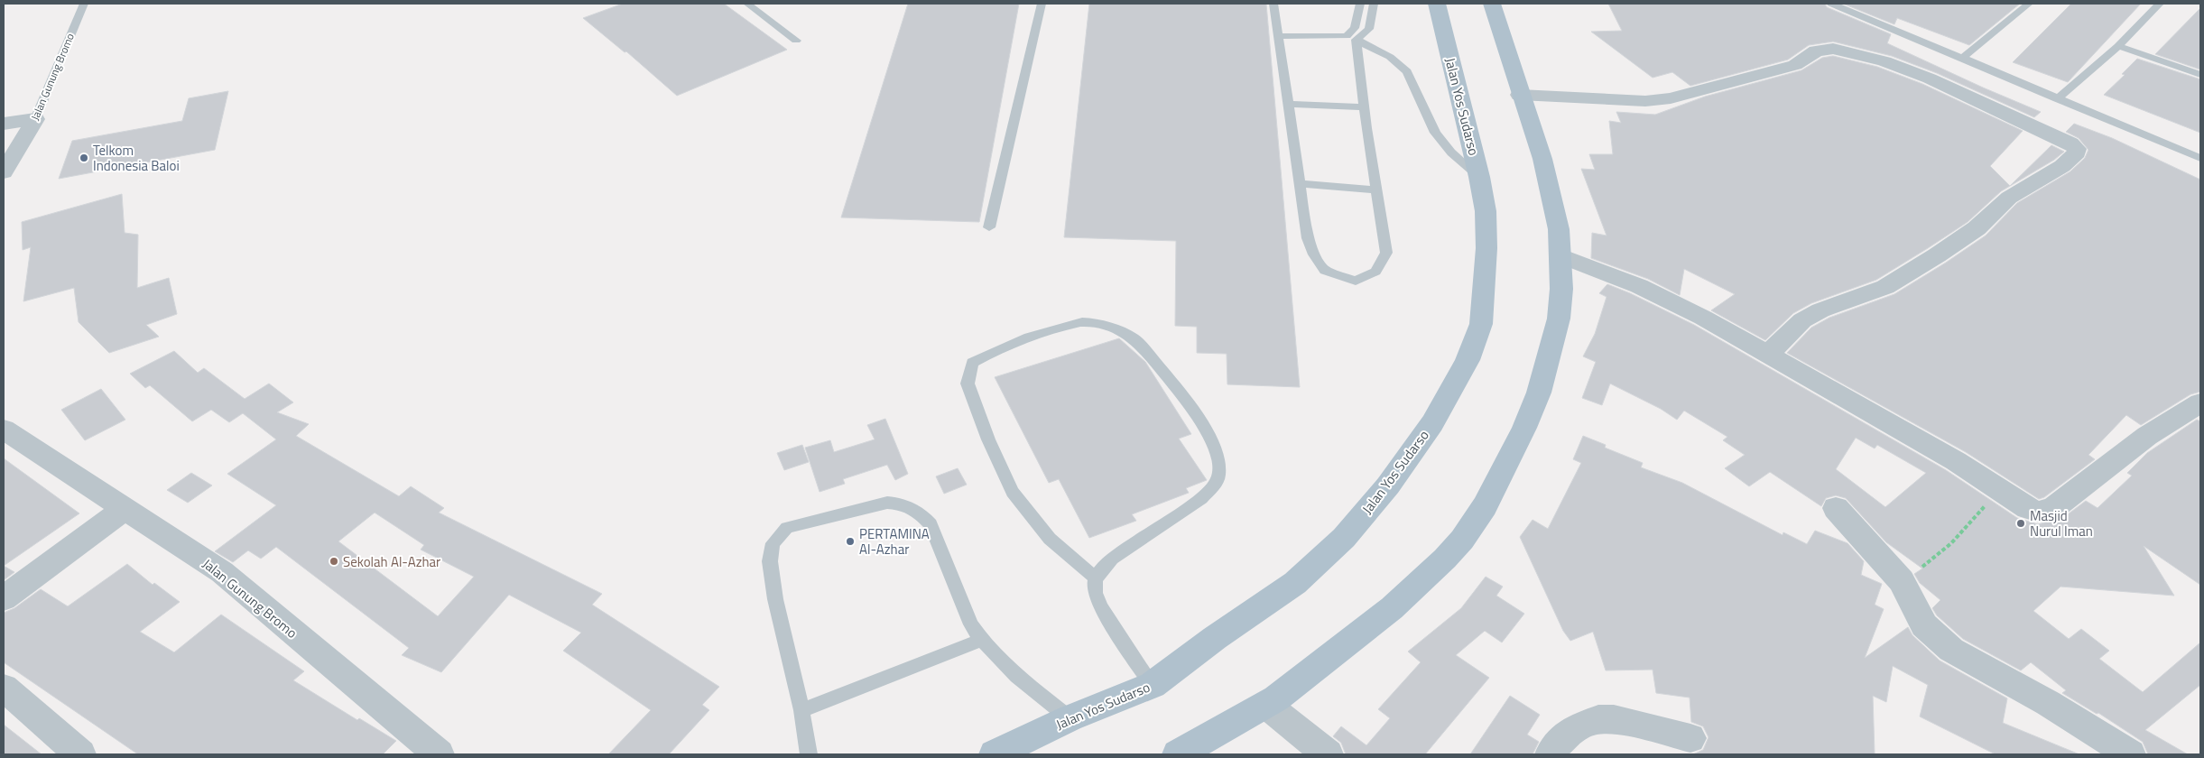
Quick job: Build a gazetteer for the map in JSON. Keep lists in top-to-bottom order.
{
  "streets": {
    "main road": ["Jalan Yos Sudarso"],
    "street": ["Jalan Gunung Bromo"]
  },
  "places": [
    "Telkom Indonesia Baloi",
    "Masjid Nurul Iman",
    "PERTAMINA Al-Azhar",
    "Sekolah Al-Azhar"
  ]
}
